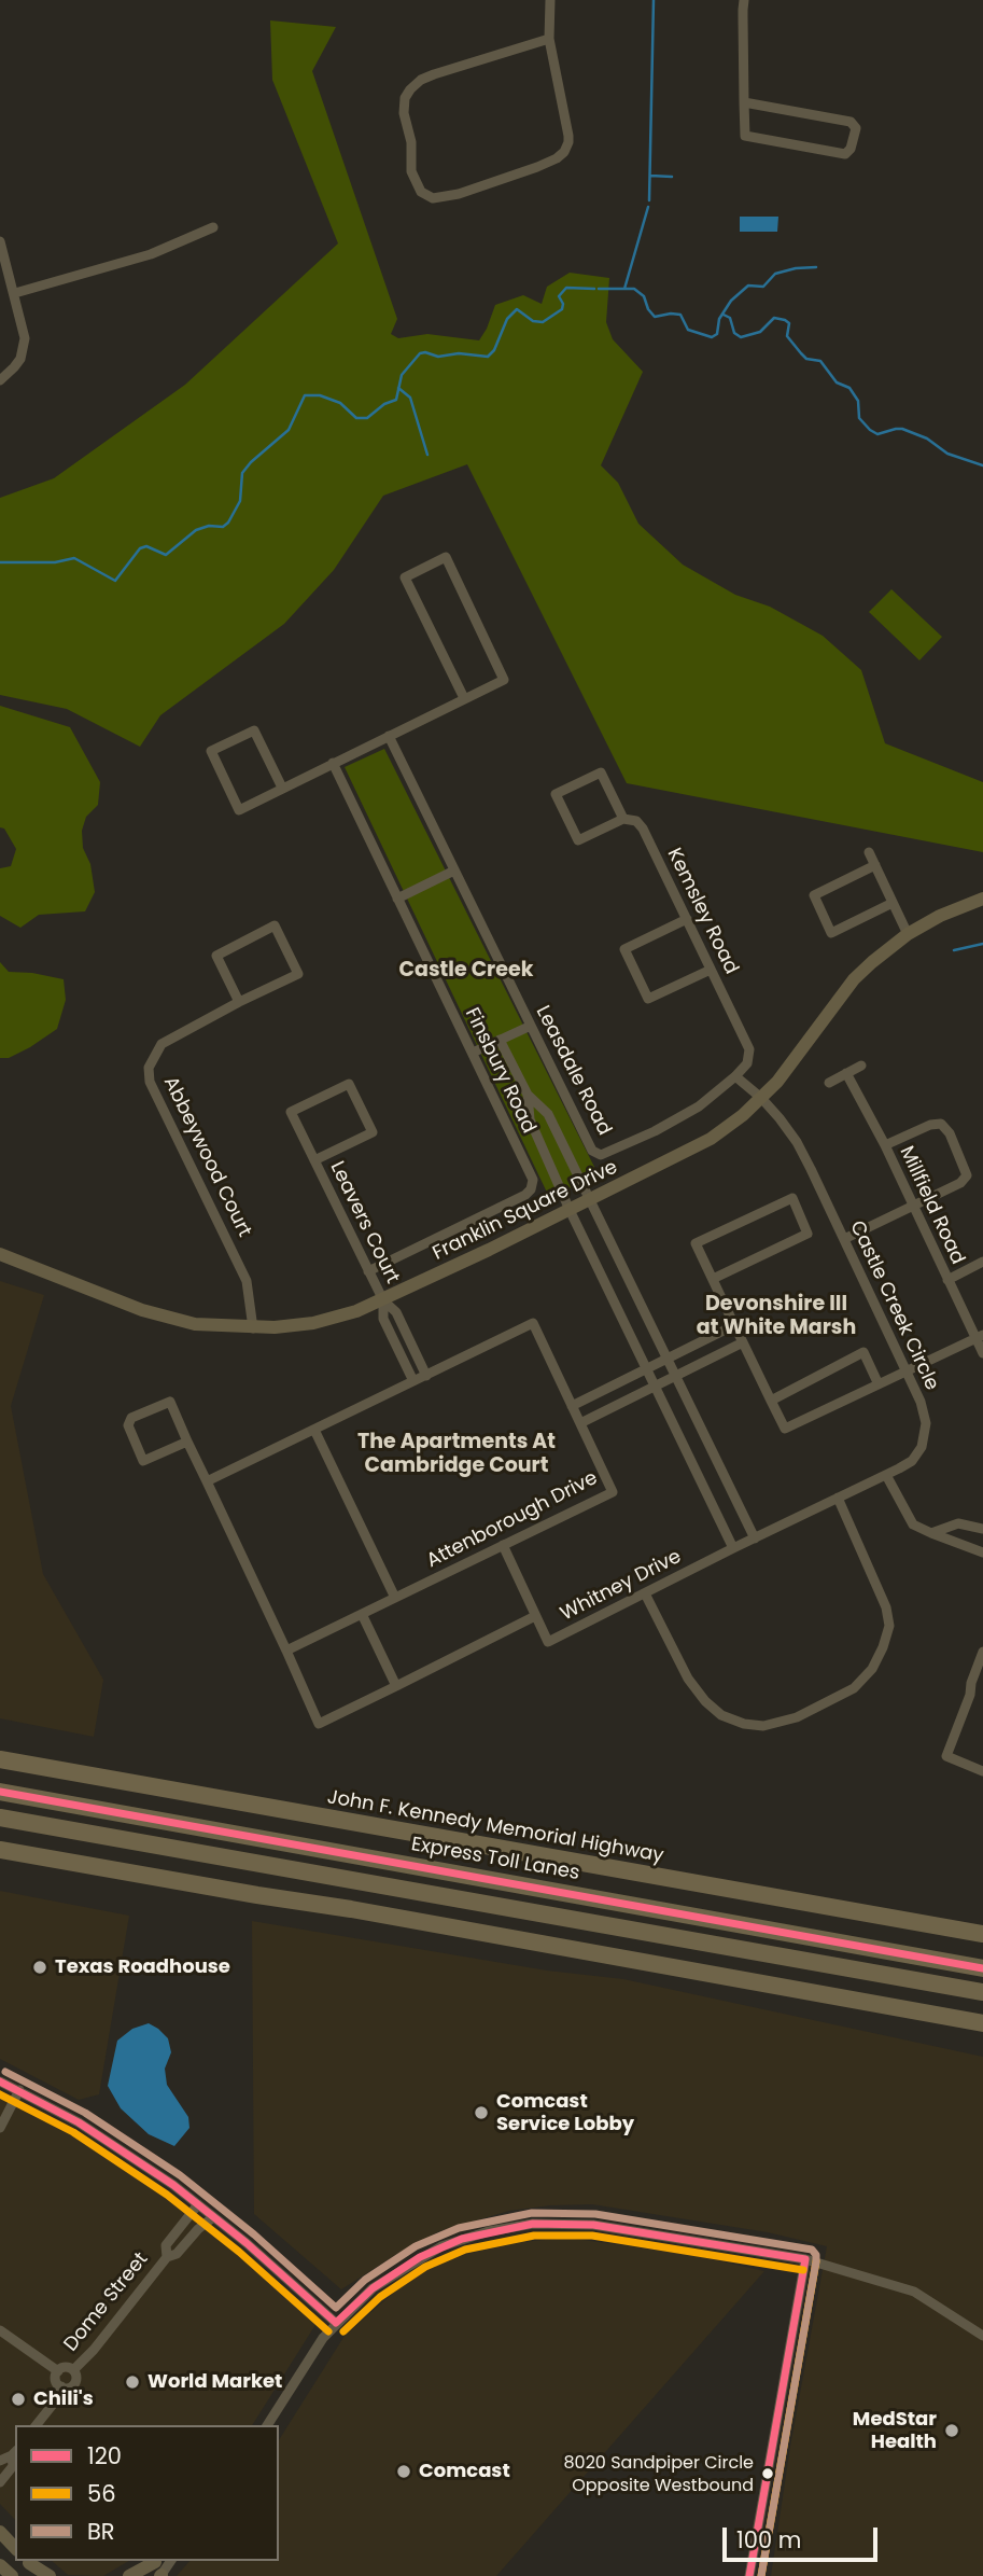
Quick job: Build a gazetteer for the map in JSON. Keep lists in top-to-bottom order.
{
  "streets": {
    "highway": ["John F. Kennedy Memorial Highway", "Express Toll Lanes"],
    "street": [
      "Kemsley Road",
      "Finsbury Road",
      "Leasdale Road",
      "Abbeywood Court",
      "Millfield Road",
      "Franklin Square Drive",
      "Leavers Court",
      "Castle Creek Circle",
      "Attenborough Drive",
      "Whitney Drive",
      "Dome Street"
    ]
  },
  "crossings": [
    ["Kemsley Road", "Leasdale Road"],
    ["Kemsley Road", "Castle Creek Circle"],
    ["Finsbury Road", "Leavers Court"],
    ["Leasdale Road", "Castle Creek Circle"],
    ["Abbeywood Court", "Franklin Square Drive"],
    ["Franklin Square Drive", "Leavers Court"],
    ["Franklin Square Drive", "Castle Creek Circle"],
    ["Castle Creek Circle", "Whitney Drive"],
    ["Attenborough Drive", "Whitney Drive"]
  ],
  "districts": ["Castle Creek", "Devonshire III at White Marsh", "The Apartments At Cambridge Court"],
  "places": [
    "Texas Roadhouse",
    "Comcast Service Lobby",
    "World Market",
    "Chili's",
    "MedStar Health",
    "Comcast",
    "8020 Sandpiper Circle Opposite Westbound"
  ],
  "lines": ["transit line 120", "transit line BR", "transit line 56"],
  "legend": ["120", "56", "BR"],
  "scale_bar": "100 m"
}
